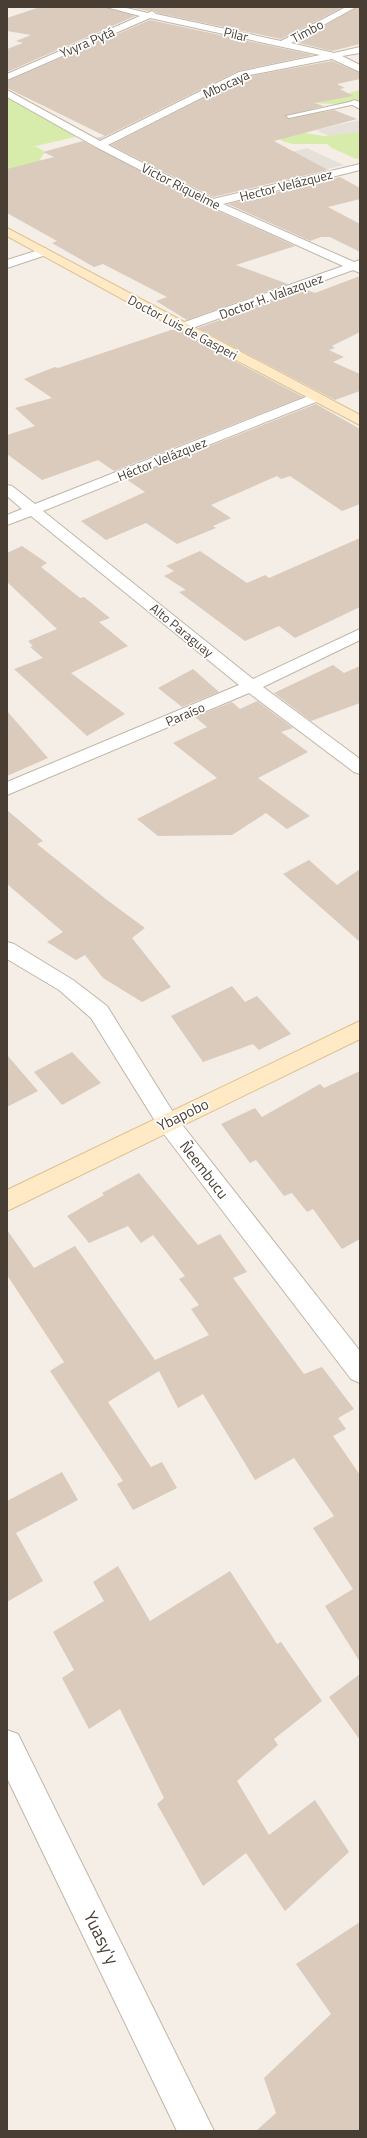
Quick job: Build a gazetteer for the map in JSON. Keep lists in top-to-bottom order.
{
  "streets": {
    "street": [
      "Timbo",
      "Pilar",
      "Yvyra Pytá",
      "Mbocaya",
      "Hector Velázquez",
      "Victor Riquelme",
      "Doctor H. Valazquez",
      "Doctor Luis de Gasperi",
      "Héctor Velázquez",
      "Alto Paraguay",
      "Paraíso",
      "Ybapobo",
      "Ñeembucu",
      "Yuasy'y"
    ]
  },
  "crossings": [
    ["Timbo", "Pilar"],
    ["Pilar", "Yvyra Pytá"],
    ["Pilar", "Mbocaya"],
    ["Mbocaya", "Victor Riquelme"],
    ["Hector Velázquez", "Victor Riquelme"],
    ["Victor Riquelme", "Doctor H. Valazquez"],
    ["Doctor H. Valazquez", "Doctor Luis de Gasperi"],
    ["Doctor Luis de Gasperi", "Héctor Velázquez"],
    ["Héctor Velázquez", "Alto Paraguay"],
    ["Alto Paraguay", "Paraíso"],
    ["Ybapobo", "Ñeembucu"]
  ]
}
